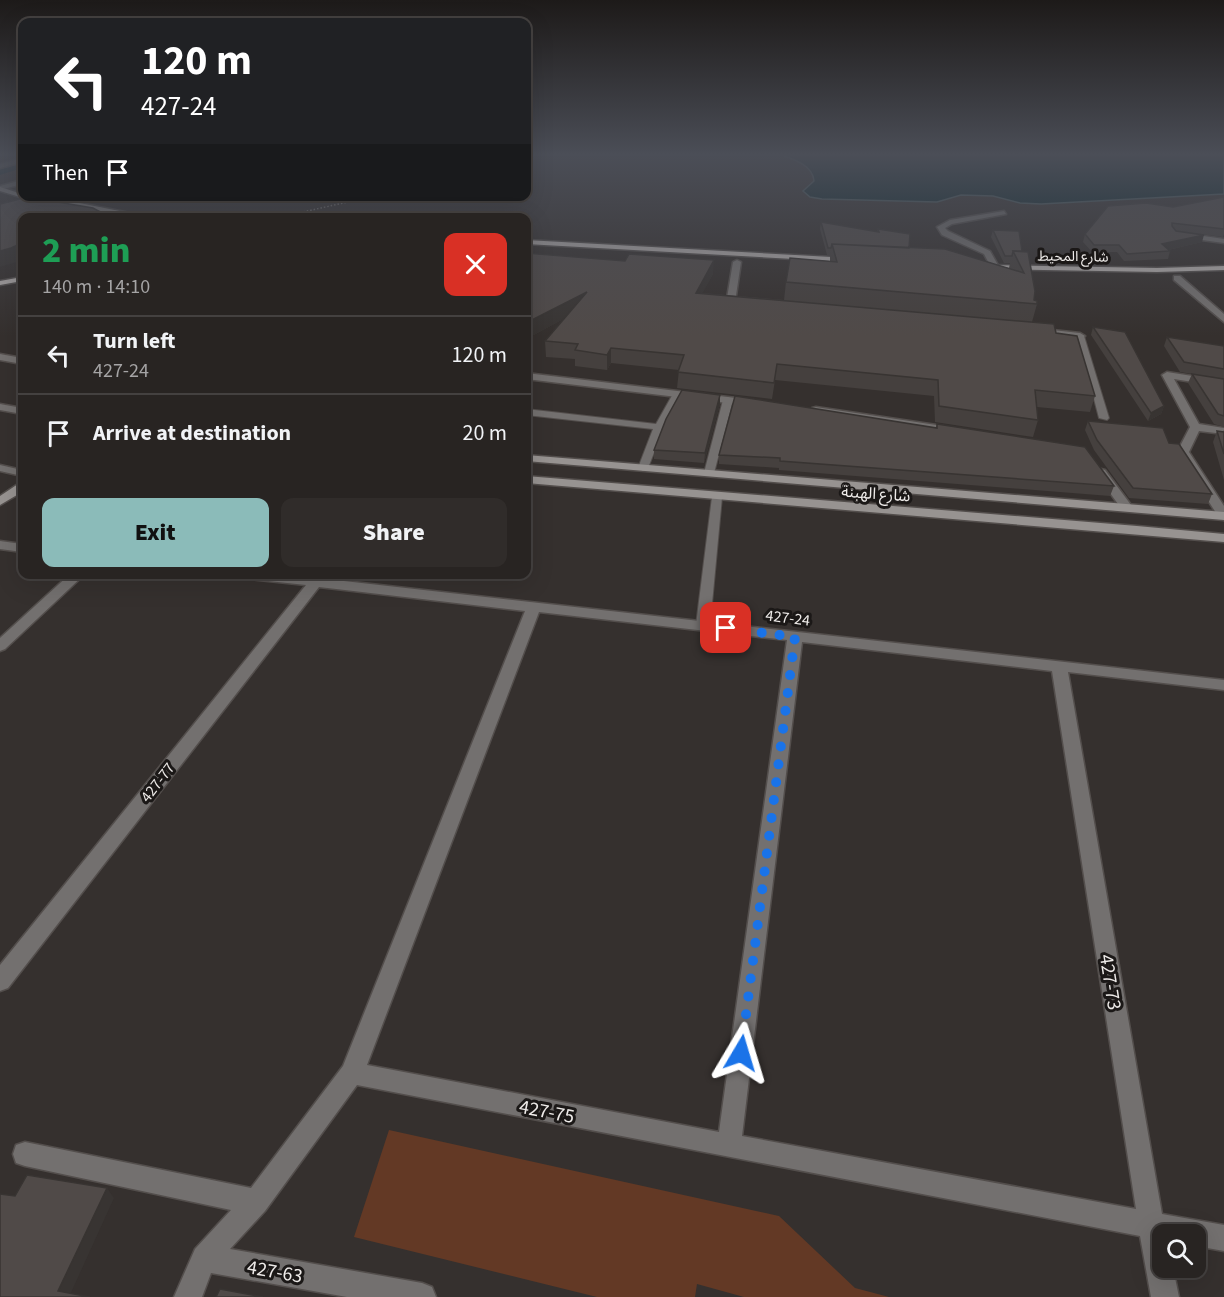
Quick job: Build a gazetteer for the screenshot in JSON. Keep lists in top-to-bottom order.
{
  "streets": {
    "main road": ["شارع المحيط"],
    "street": [
      "شارع الهبنة",
      "427-24",
      "427-77",
      "427-73",
      "427-75",
      "427-63"
    ]
  },
  "crossings": [
    ["427-24", "427-77"],
    ["427-24", "427-73"],
    ["427-73", "427-75"]
  ],
  "page": {
    "turn": ["120 m", "427-24"],
    "then": "Then",
    "heading": ["2 min", "140 m · 14:10"],
    "list": [
      {
        "name": "Turn left",
        "note": "427-24",
        "value": "120 m"
      },
      {
        "name": "Arrive at destination",
        "value": "20 m"
      }
    ],
    "buttons": ["Exit", "Share"]
  }
}
